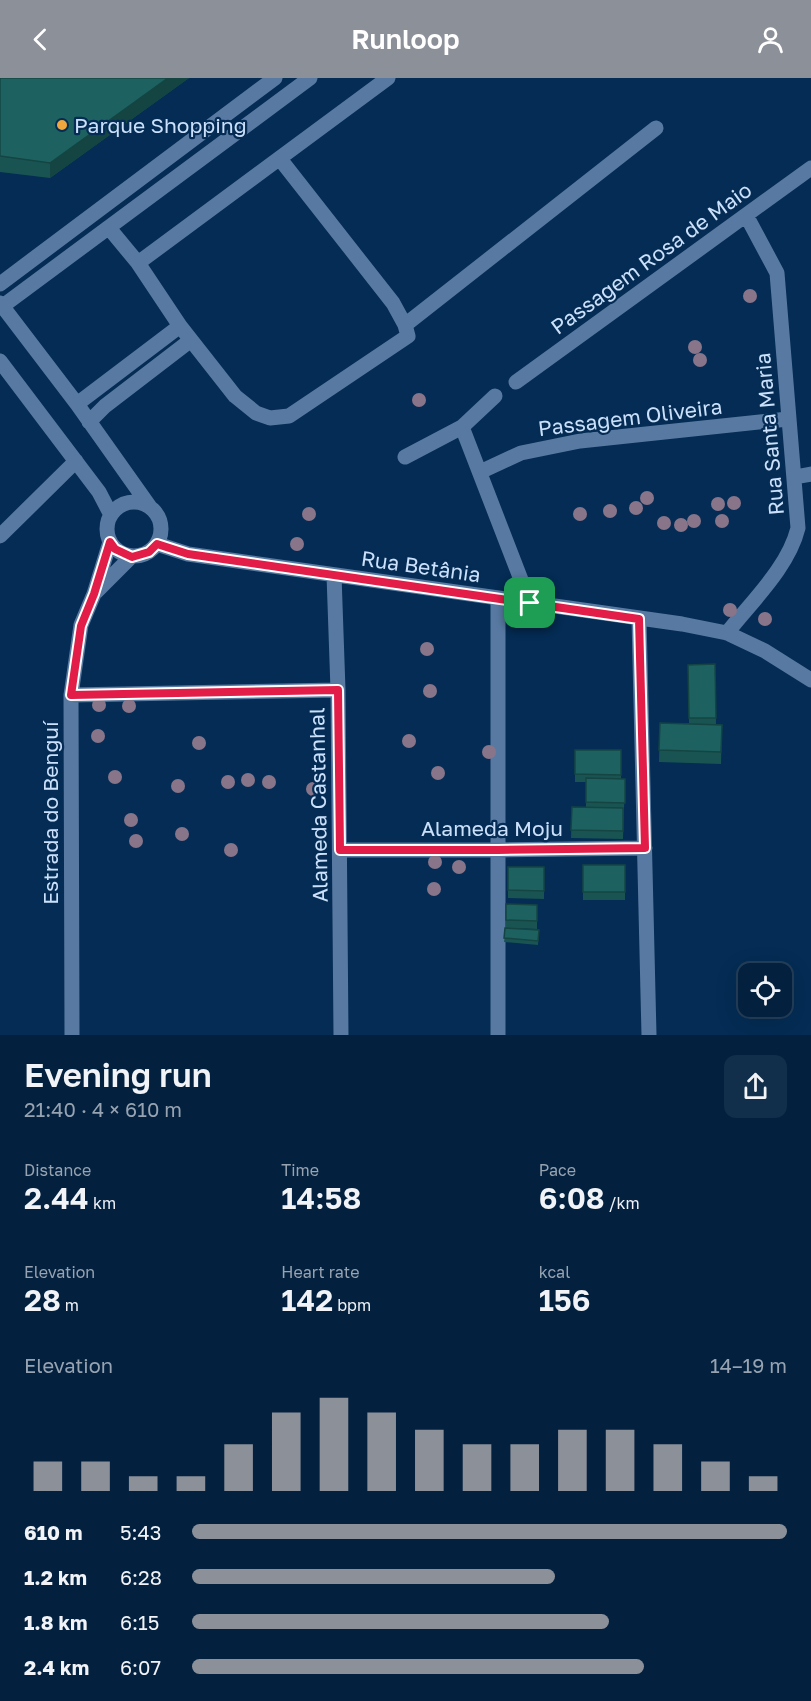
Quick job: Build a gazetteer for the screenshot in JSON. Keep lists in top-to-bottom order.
{
  "streets": {
    "street": [
      "Passagem Rosa de Maio",
      "Passagem Oliveira",
      "Rua Santa Maria",
      "Rua Betânia",
      "Alameda Castanhal",
      "Estrada do Benguí",
      "Alameda Moju"
    ]
  },
  "crossings": [
    ["Passagem Rosa de Maio", "Rua Santa Maria"],
    ["Passagem Oliveira", "Rua Santa Maria"],
    ["Rua Santa Maria", "Rua Betânia"],
    ["Rua Betânia", "Alameda Castanhal"],
    ["Rua Betânia", "Estrada do Benguí"],
    ["Alameda Castanhal", "Alameda Moju"]
  ],
  "places": ["Parque Shopping"],
  "page": {
    "header": "Runloop",
    "heading": ["Evening run", "21:40 · 4 × 610 m"],
    "stats": [
      ["Distance", "2.44 km"],
      ["Time", "14:58"],
      ["Pace", "6:08 /km"],
      ["Elevation", "28 m"],
      ["Heart rate", "142 bpm"],
      ["kcal", "156"]
    ],
    "chart": ["Elevation", "14–19 m"],
    "list": [
      {
        "name": "610 m",
        "note": "5:43"
      },
      {
        "name": "1.2 km",
        "note": "6:28"
      },
      {
        "name": "1.8 km",
        "note": "6:15"
      },
      {
        "name": "2.4 km",
        "note": "6:07"
      }
    ]
  }
}
